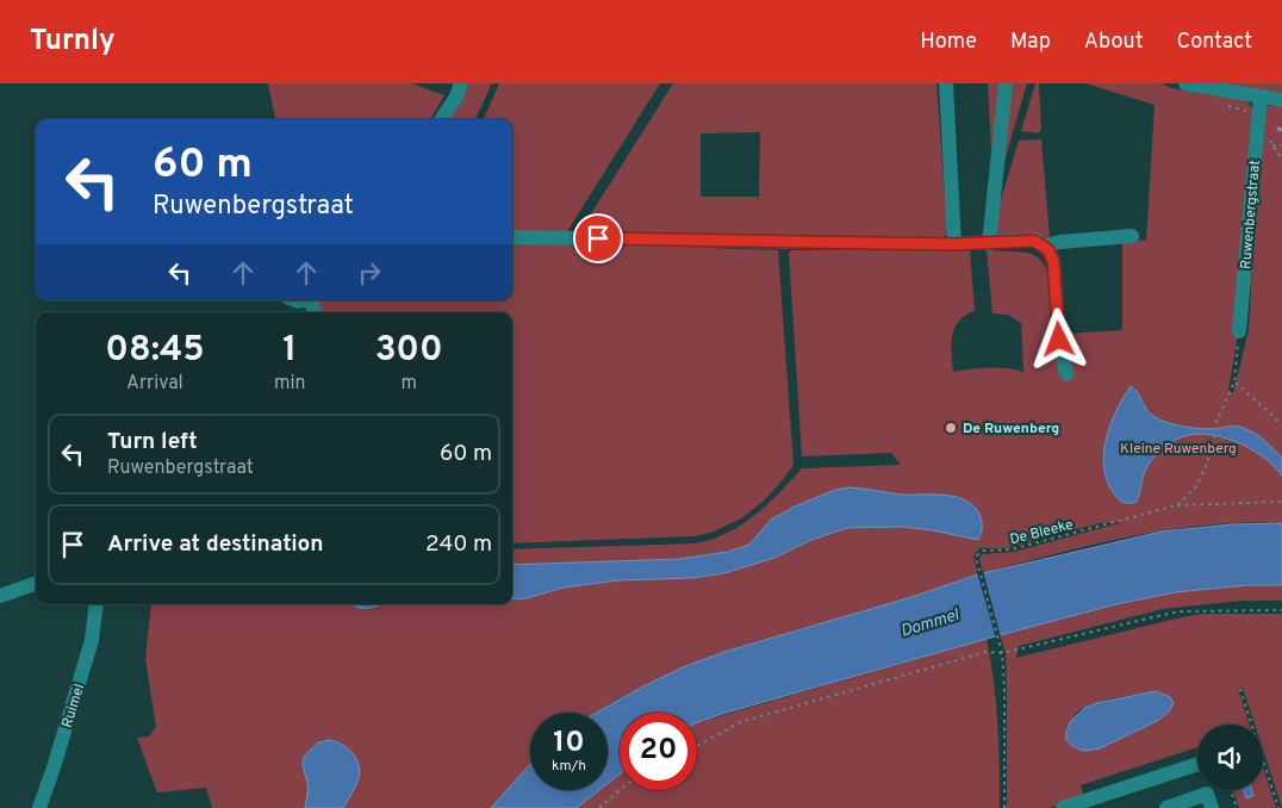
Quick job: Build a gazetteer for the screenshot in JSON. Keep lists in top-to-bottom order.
{
  "streets": {
    "street": ["Ruwenbergstraat", "Ruimel"],
    "path": ["De Bleeke"]
  },
  "water": ["Dommel"],
  "parks": ["Kleine Ruwenberg"],
  "places": ["De Ruwenberg"],
  "page": {
    "header": "Turnly",
    "nav": [
      "Home",
      "Map",
      "About",
      "Contact"
    ],
    "turn": ["60 m", "Ruwenbergstraat"],
    "eta": [
      "08:45",
      "Arrival",
      "1",
      "min",
      "300",
      "m"
    ],
    "list": [
      {
        "name": "Turn left",
        "note": "Ruwenbergstraat",
        "value": "60 m"
      },
      {
        "name": "Arrive at destination",
        "value": "240 m"
      }
    ],
    "speed": "10 km/h",
    "limit": "20"
  }
}
